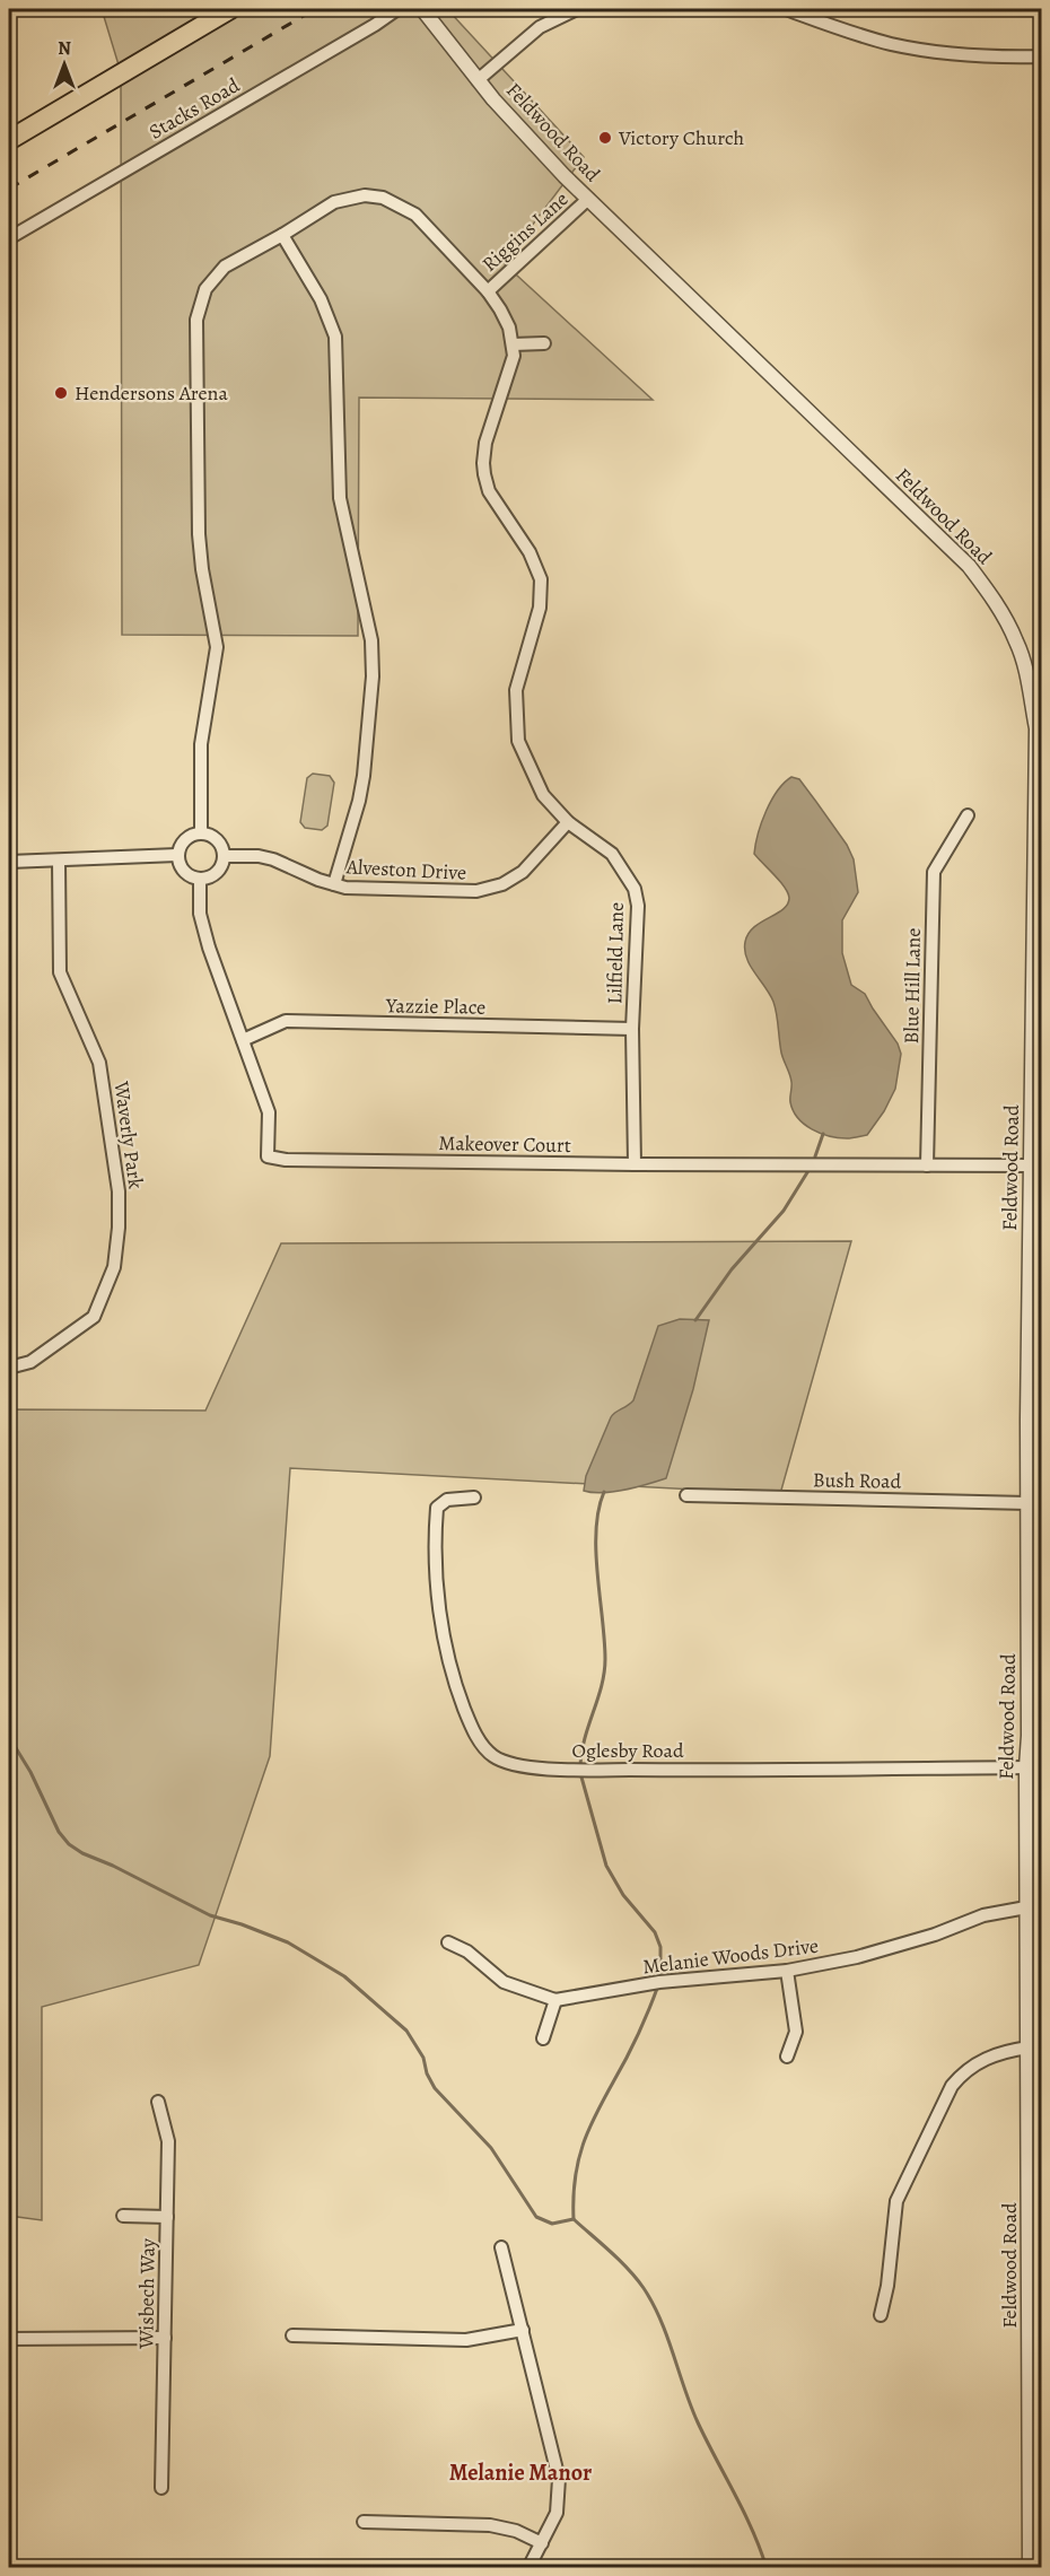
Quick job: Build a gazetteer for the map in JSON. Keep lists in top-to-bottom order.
{
  "streets": {
    "street": [
      "Stacks Road",
      "Feldwood Road",
      "Riggins Lane",
      "Alveston Drive",
      "Lilfield Lane",
      "Blue Hill Lane",
      "Yazzie Place",
      "Waverly Park",
      "Makeover Court",
      "Bush Road",
      "Oglesby Road",
      "Melanie Woods Drive",
      "Wisbech Way"
    ]
  },
  "crossings": [
    ["Feldwood Road", "Riggins Lane"],
    ["Feldwood Road", "Makeover Court"],
    ["Feldwood Road", "Bush Road"],
    ["Feldwood Road", "Oglesby Road"],
    ["Feldwood Road", "Melanie Woods Drive"],
    ["Riggins Lane", "Lilfield Lane"],
    ["Alveston Drive", "Lilfield Lane"],
    ["Alveston Drive", "Makeover Court"],
    ["Lilfield Lane", "Yazzie Place"],
    ["Lilfield Lane", "Makeover Court"],
    ["Blue Hill Lane", "Makeover Court"],
    ["Yazzie Place", "Makeover Court"]
  ],
  "districts": ["Melanie Manor"],
  "places": ["Victory Church", "Hendersons Arena"],
  "north": "top"
}
